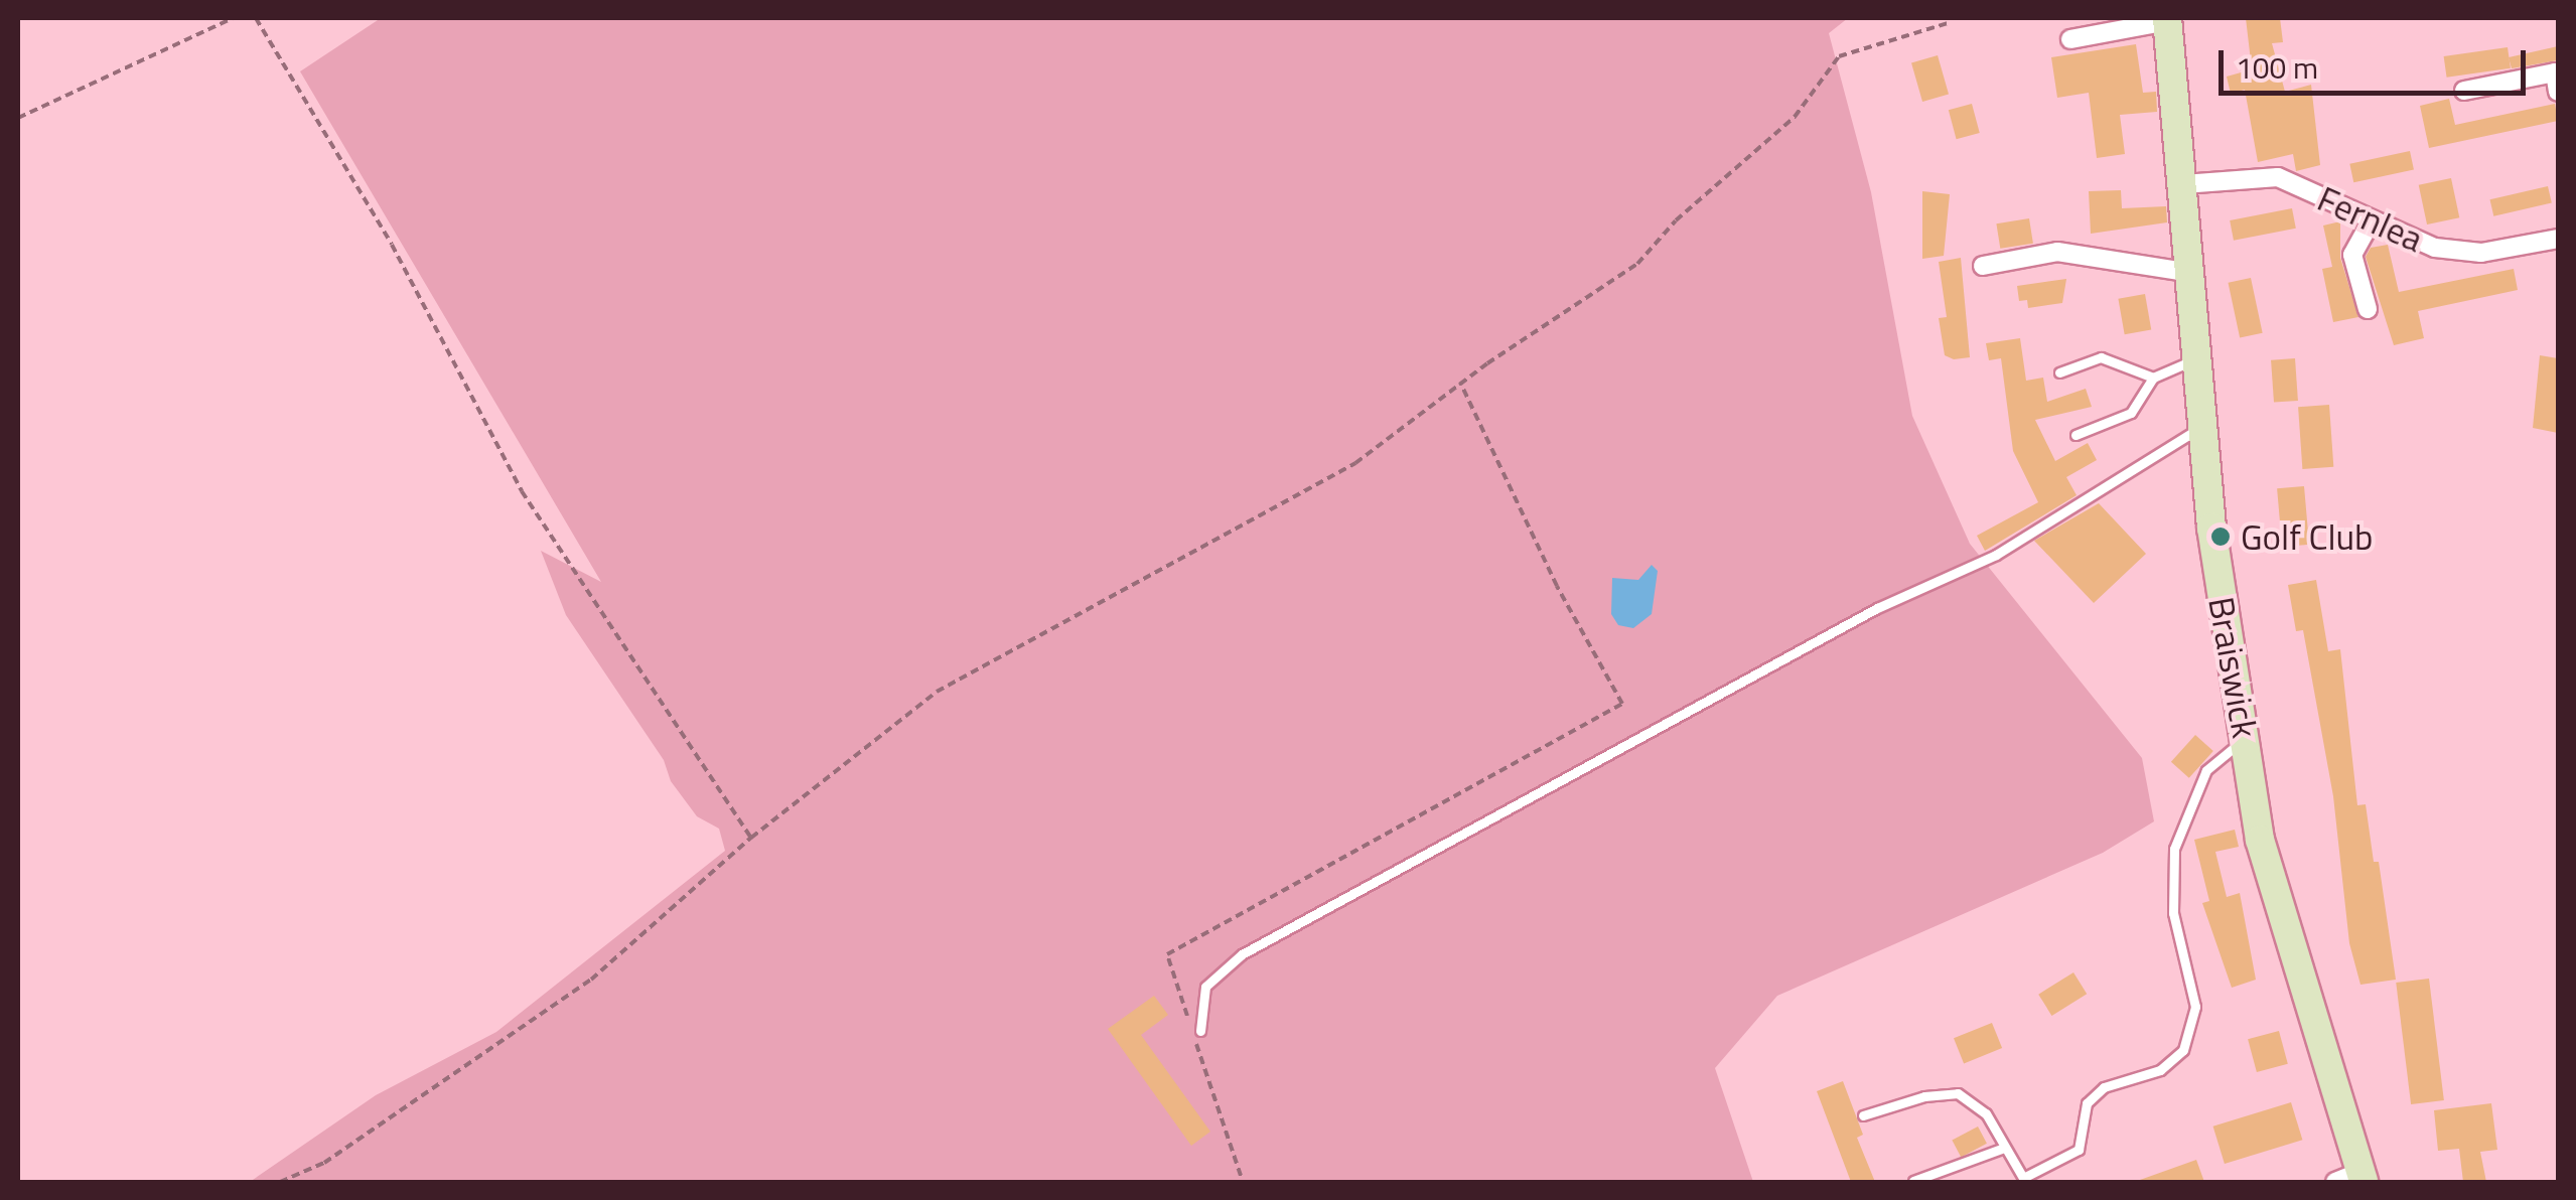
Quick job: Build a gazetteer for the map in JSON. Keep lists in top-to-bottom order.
{
  "streets": {
    "main road": ["Braiswick"],
    "street": ["Fernlea"]
  },
  "crossings": [
    ["Fernlea", "Braiswick"]
  ],
  "places": ["Golf Club"],
  "scale_bar": "100 m"
}
